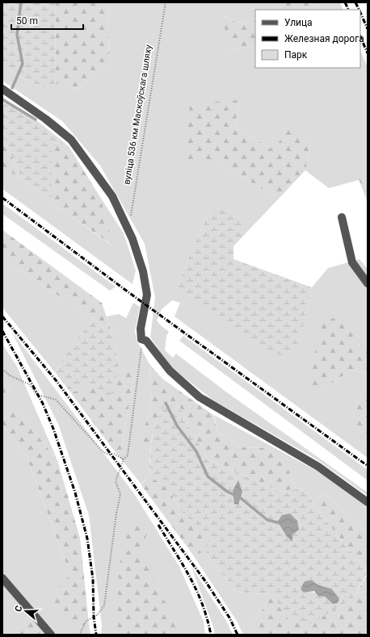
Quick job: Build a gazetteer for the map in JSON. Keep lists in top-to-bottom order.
{
  "streets": {
    "path": ["вуліца 536 км Маскоўскага шляху"]
  },
  "legend": ["Улица", "Железная дорога", "Парк"],
  "scale_bar": "50 m",
  "north": "left"
}
